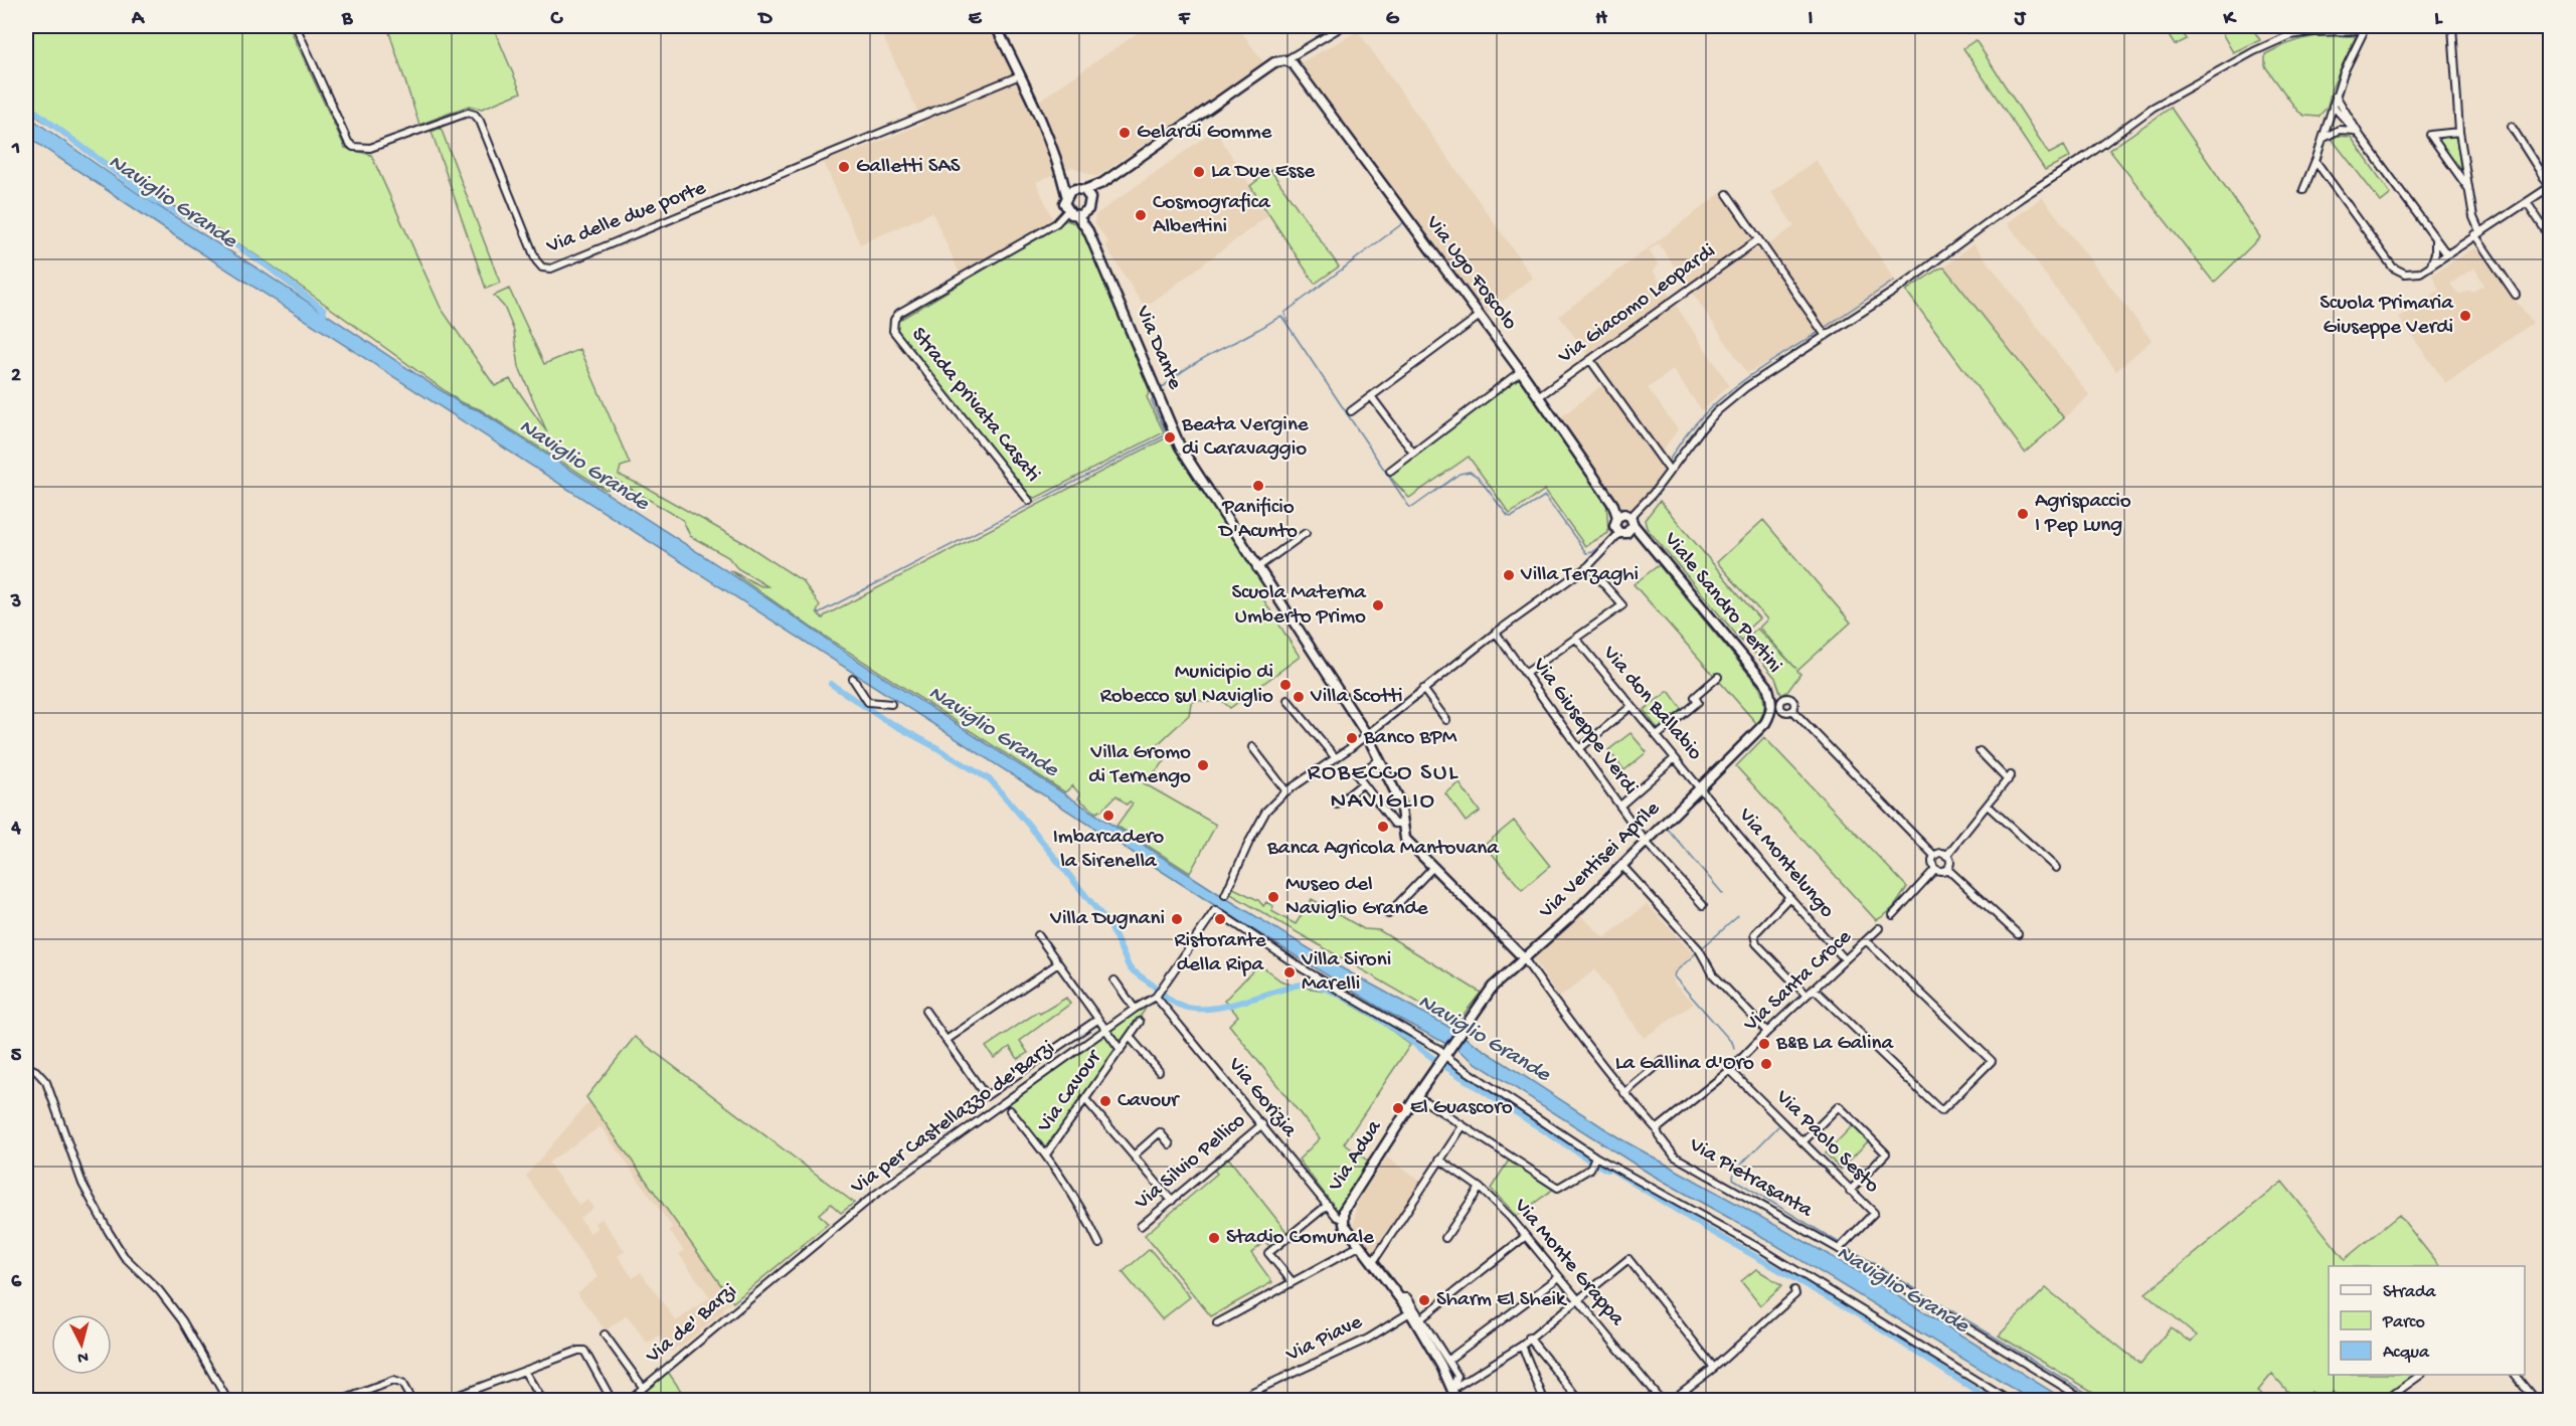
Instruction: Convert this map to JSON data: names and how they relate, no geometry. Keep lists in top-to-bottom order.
{
  "streets": {
    "main road": [
      "Via Ugo Foscolo",
      "Via Dante",
      "Viale Sandro Pertini",
      "Via Ventisei Aprile",
      "Via Adua"
    ],
    "street": [
      "Via delle due porte",
      "Via Giacomo Leopardi",
      "Strada privata Casati",
      "Via don Ballabio",
      "Via Giuseppe Verdi",
      "Via Montelungo",
      "Via Santa Croce",
      "Via Cavour",
      "Via Gorizia",
      "Via per Castellazzo de'Barzi",
      "Via Paolo Sesto",
      "Via Silvio Pellico",
      "Via Pietrasanta",
      "Via Monte Grappa",
      "Via de' Barzi",
      "Via Piave"
    ]
  },
  "crossings": [
    ["Via Ugo Foscolo", "Via Giacomo Leopardi"],
    ["Via Ugo Foscolo", "Viale Sandro Pertini"],
    ["Via Dante", "Strada privata Casati"],
    ["Viale Sandro Pertini", "Via don Ballabio"],
    ["Viale Sandro Pertini", "Via Ventisei Aprile"],
    ["Viale Sandro Pertini", "Via Montelungo"],
    ["Via don Ballabio", "Via Ventisei Aprile"],
    ["Via don Ballabio", "Via Montelungo"],
    ["Via Giuseppe Verdi", "Via Ventisei Aprile"],
    ["Via Ventisei Aprile", "Via Montelungo"],
    ["Via Ventisei Aprile", "Via Adua"],
    ["Via Ventisei Aprile", "Via Pietrasanta"],
    ["Via Montelungo", "Via Santa Croce"],
    ["Via Santa Croce", "Via Paolo Sesto"],
    ["Via Santa Croce", "Via Pietrasanta"],
    ["Via Cavour", "Via per Castellazzo de'Barzi"],
    ["Via Gorizia", "Via per Castellazzo de'Barzi"],
    ["Via Gorizia", "Via Adua"],
    ["Via Gorizia", "Via Silvio Pellico"],
    ["Via per Castellazzo de'Barzi", "Via de' Barzi"],
    ["Via Paolo Sesto", "Via Pietrasanta"]
  ],
  "districts": ["ROBECCO SUL NAVIGLIO"],
  "water": ["Naviglio Grande"],
  "places": [
    "Gelardi Gomme",
    "Galletti SAS",
    "La Due Esse",
    "Cosmografica Albertini",
    "Scuola Primaria Giuseppe Verdi",
    "Beata Vergine di Caravaggio",
    "Panificio D'Acunto",
    "Agrispaccio I Pep Lung",
    "Villa Terzaghi",
    "Scuola Materna Umberto Primo",
    "Municipio di Robecco sul Naviglio",
    "Villa Scotti",
    "Banco BPM",
    "Villa Gromo di Ternengo",
    "Imbarcadero la Sirenella",
    "Banca Agricola Mantovana",
    "Museo del Naviglio Grande",
    "Villa Dugnani",
    "Ristorante della Ripa",
    "Villa Sironi Marelli",
    "B&B La Galina",
    "La Gallina d'Oro",
    "Cavour",
    "El Guascoro",
    "Stadio Comunale",
    "Sharm El Sheik"
  ],
  "legend": ["Strada", "Parco", "Acqua"],
  "north": "bottom",
  "grid": {
    "columns": [
      "A",
      "B",
      "C",
      "D",
      "E",
      "F",
      "G",
      "H",
      "I",
      "J",
      "K",
      "L"
    ],
    "rows": [
      "1",
      "2",
      "3",
      "4",
      "5",
      "6"
    ]
  }
}
